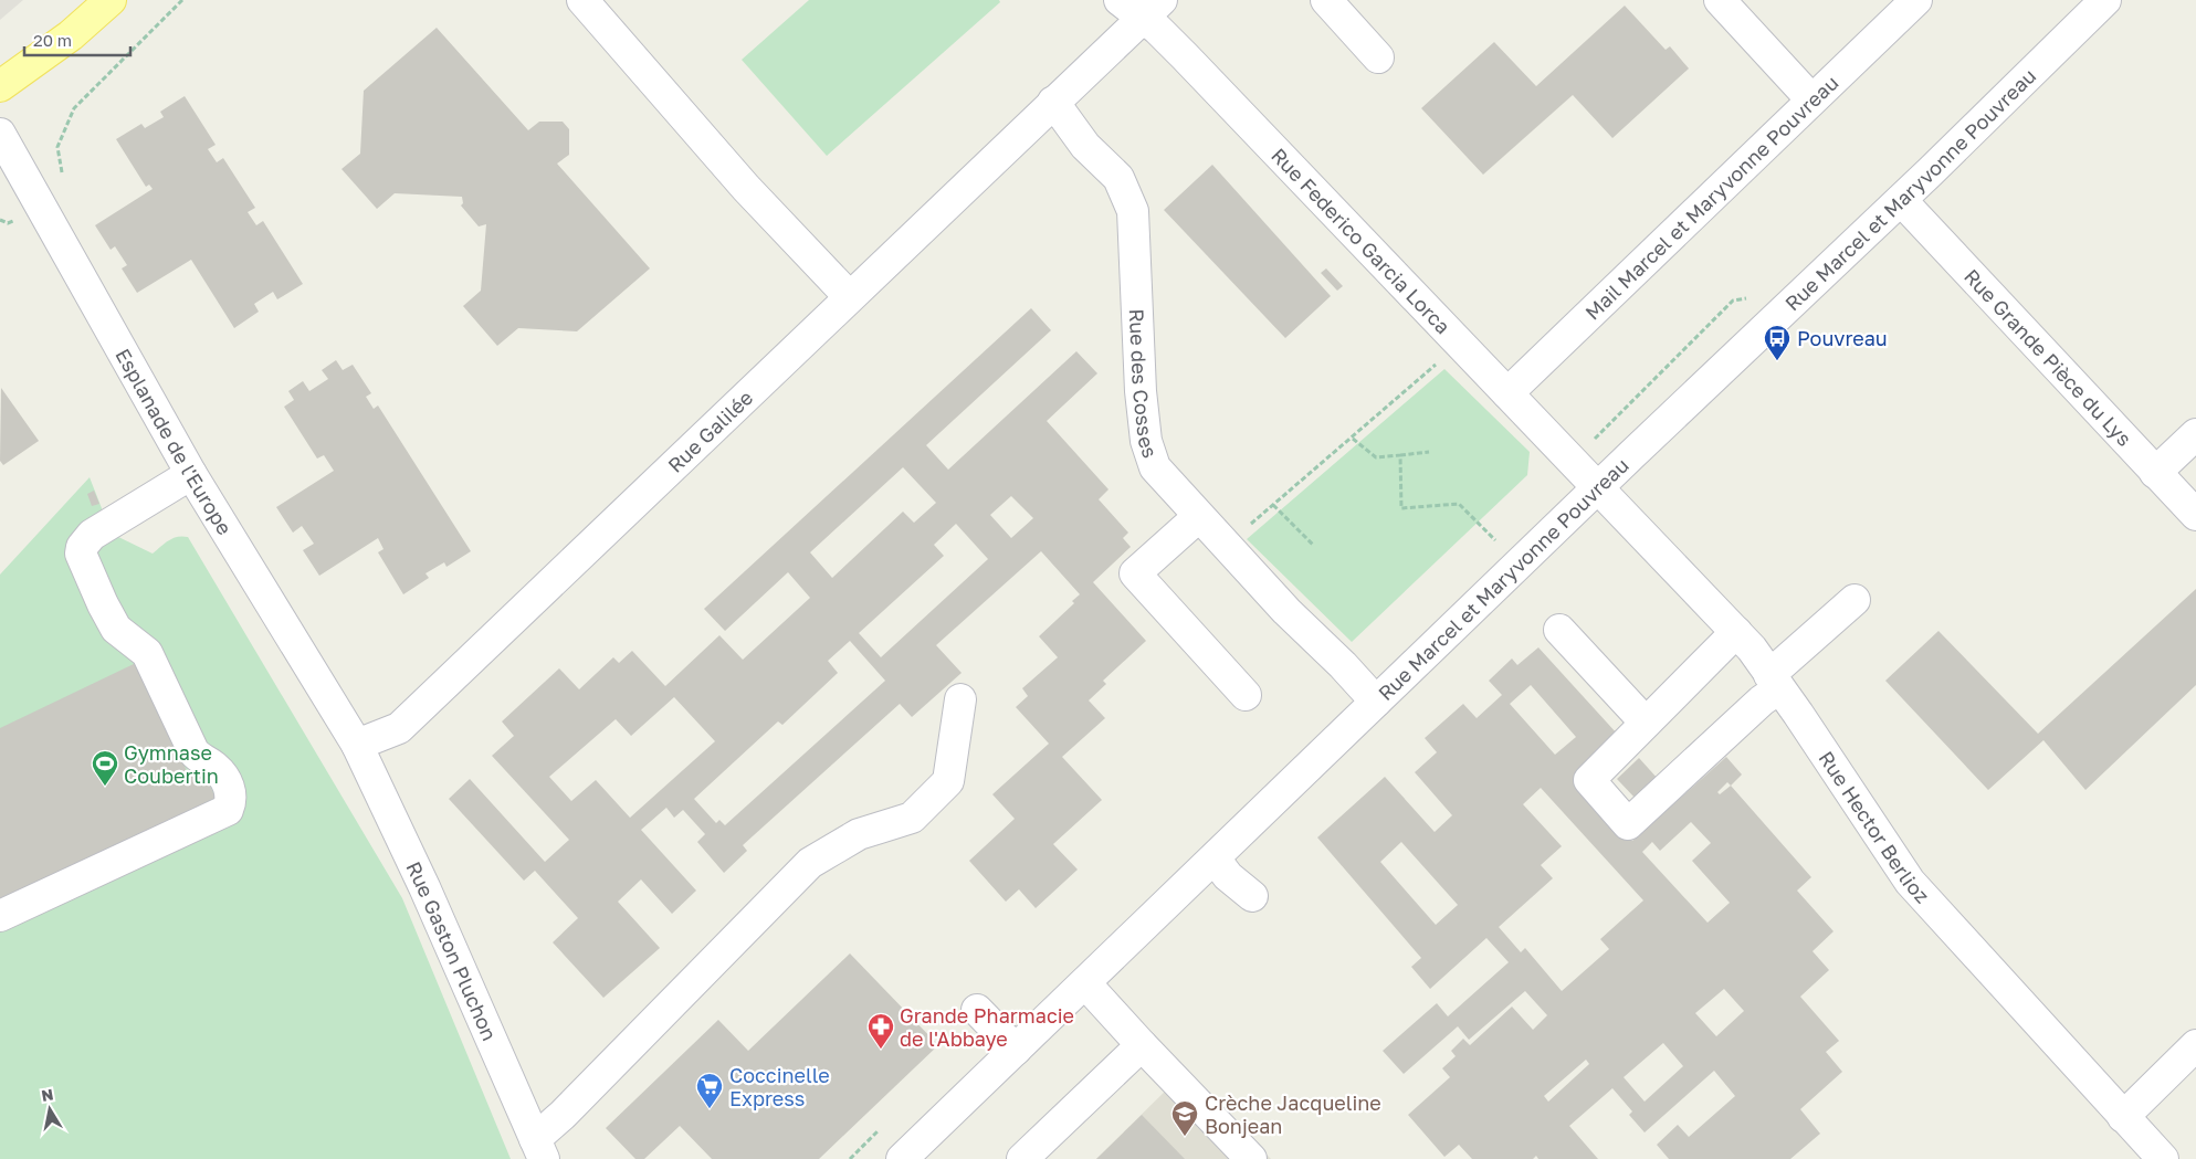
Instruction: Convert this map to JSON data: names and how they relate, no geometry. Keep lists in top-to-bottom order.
{
  "streets": {
    "street": [
      "Rue Marcel et Maryvonne Pouvreau",
      "Mail Marcel et Maryvonne Pouvreau",
      "Rue Federico Garcia Lorca",
      "Rue Grande Pièce du Lys",
      "Rue des Cosses",
      "Rue Galilée",
      "Esplanade de l'Europe",
      "Rue Hector Berlioz",
      "Rue Gaston Pluchon"
    ]
  },
  "crossings": [
    ["Rue Marcel et Maryvonne Pouvreau", "Rue Federico Garcia Lorca"],
    ["Rue Marcel et Maryvonne Pouvreau", "Rue Grande Pièce du Lys"],
    ["Rue Marcel et Maryvonne Pouvreau", "Rue des Cosses"],
    ["Rue Marcel et Maryvonne Pouvreau", "Rue Hector Berlioz"],
    ["Mail Marcel et Maryvonne Pouvreau", "Rue Federico Garcia Lorca"],
    ["Rue Federico Garcia Lorca", "Rue Galilée"],
    ["Rue Federico Garcia Lorca", "Rue Hector Berlioz"],
    ["Rue des Cosses", "Rue Galilée"],
    ["Rue Galilée", "Esplanade de l'Europe"],
    ["Rue Galilée", "Rue Gaston Pluchon"],
    ["Esplanade de l'Europe", "Rue Gaston Pluchon"]
  ],
  "places": {
    "bus stop": ["Pouvreau"],
    "sports": ["Gymnase Coubertin"],
    "pharmacy": ["Grande Pharmacie de l'Abbaye"],
    "supermarket": ["Coccinelle Express"],
    "school or university": ["Crèche Jacqueline Bonjean"]
  },
  "scale_bar": "20 m",
  "north": "top"
}
